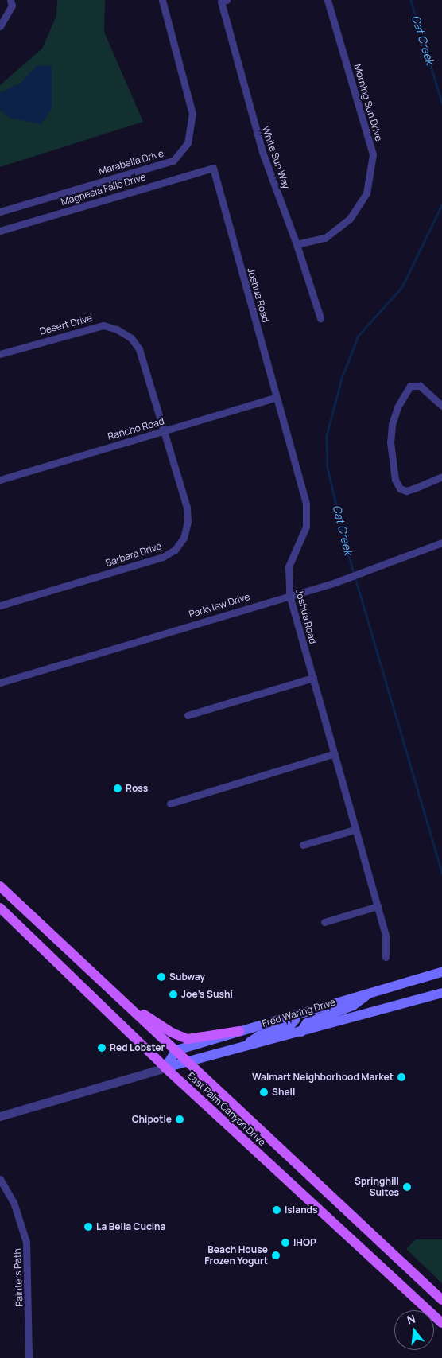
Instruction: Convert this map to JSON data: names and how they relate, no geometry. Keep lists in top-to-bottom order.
{
  "streets": {
    "main road": ["Fred Waring Drive", "East Palm Canyon Drive"],
    "street": [
      "Morning Sun Drive",
      "White Sun Way",
      "Marabella Drive",
      "Magnesia Falls Drive",
      "Joshua Road",
      "Desert Drive",
      "Rancho Road",
      "Barbara Drive",
      "Parkview Drive",
      "Painters Path"
    ]
  },
  "crossings": [
    ["Morning Sun Drive", "White Sun Way"],
    ["Magnesia Falls Drive", "Joshua Road"],
    ["Joshua Road", "Rancho Road"],
    ["Joshua Road", "Parkview Drive"],
    ["Desert Drive", "Rancho Road"],
    ["Desert Drive", "Barbara Drive"],
    ["Rancho Road", "Barbara Drive"],
    ["Fred Waring Drive", "East Palm Canyon Drive"]
  ],
  "water": ["Cat Creek"],
  "places": [
    "Ross",
    "Subway",
    "Joe's Sushi",
    "Red Lobster",
    "Walmart Neighborhood Market",
    "Shell",
    "Chipotle",
    "Springhill Suites",
    "Islands",
    "La Bella Cucina",
    "IHOP",
    "Beach House Frozen Yogurt"
  ],
  "north": "top"
}
